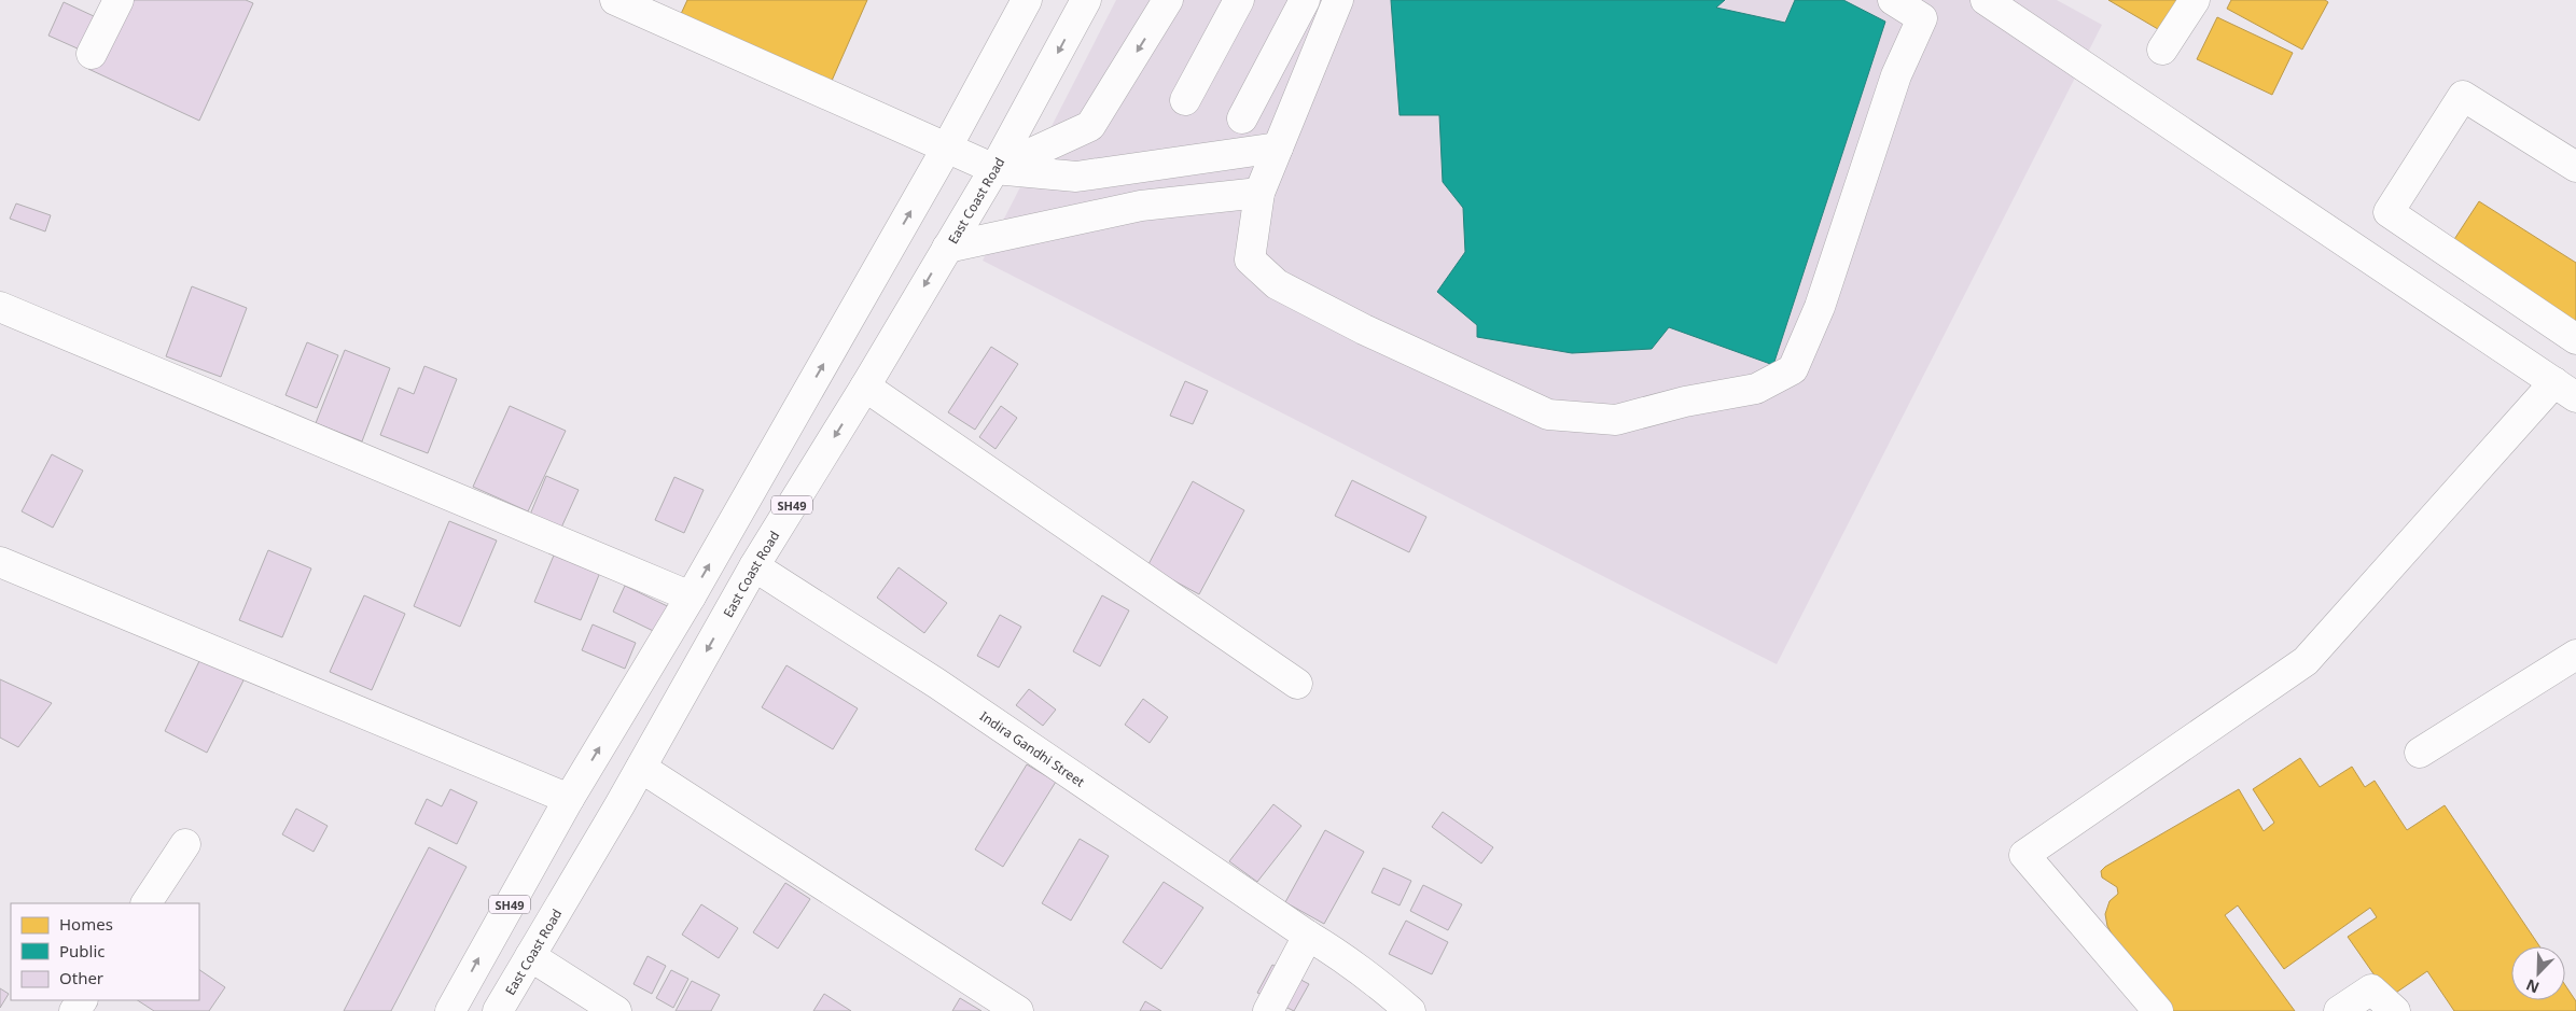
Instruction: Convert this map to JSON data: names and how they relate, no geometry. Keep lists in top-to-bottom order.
{
  "streets": {
    "street": ["East Coast Road", "SH49", "Indira Gandhi Street"]
  },
  "crossings": [
    ["East Coast Road", "Indira Gandhi Street"]
  ],
  "legend": ["Homes", "Public", "Other"],
  "north": "bottom left"
}
